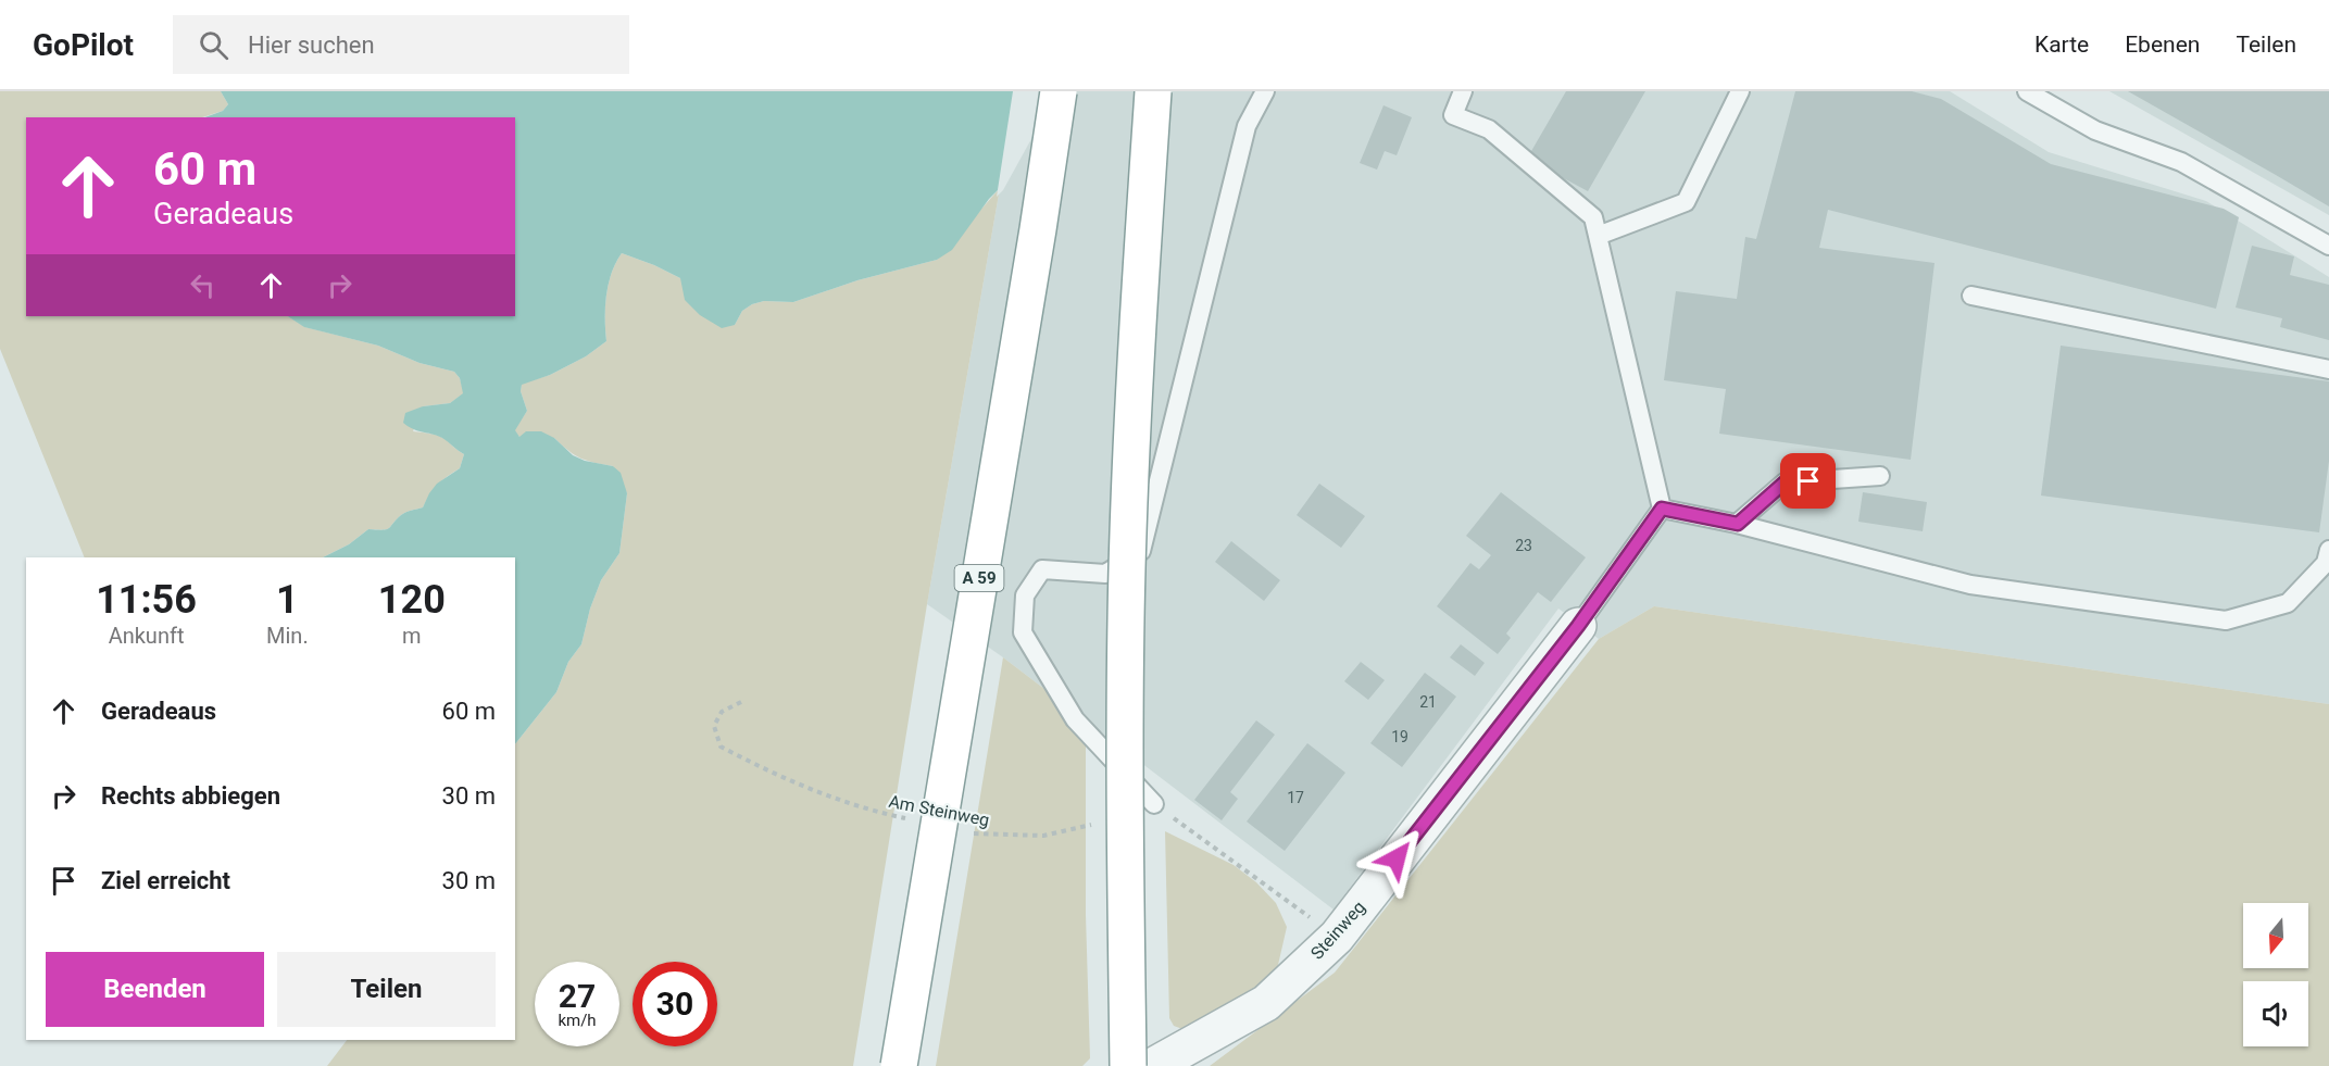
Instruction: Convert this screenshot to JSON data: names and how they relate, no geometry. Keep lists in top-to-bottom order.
{
  "streets": {
    "highway": ["A 59"],
    "street": ["Steinweg"],
    "path": ["Am Steinweg"]
  },
  "house_numbers": [
    "23",
    "21",
    "19",
    "17"
  ],
  "north": "bottom",
  "page": {
    "header": "GoPilot",
    "search": "Hier suchen",
    "nav": ["Karte", "Ebenen", "Teilen"],
    "turn": ["60 m", "Geradeaus"],
    "eta": [
      "11:56",
      "Ankunft",
      "1",
      "Min.",
      "120",
      "m"
    ],
    "list": [
      {
        "name": "Geradeaus",
        "value": "60 m"
      },
      {
        "name": "Rechts abbiegen",
        "value": "30 m"
      },
      {
        "name": "Ziel erreicht",
        "value": "30 m"
      }
    ],
    "buttons": ["Beenden", "Teilen"],
    "speed": "27 km/h",
    "limit": "30"
  }
}
